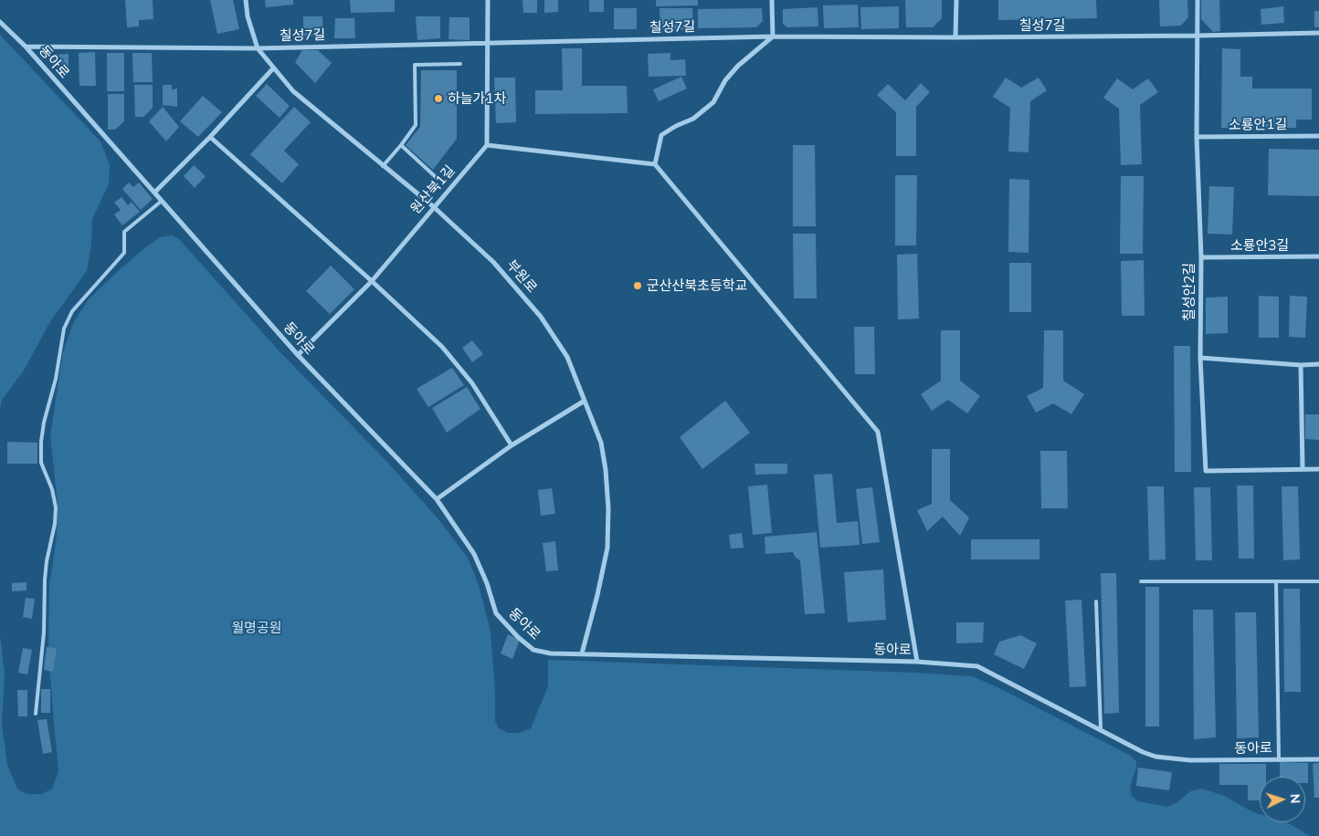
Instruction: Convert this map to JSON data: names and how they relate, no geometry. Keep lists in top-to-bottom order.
{
  "streets": {
    "street": [
      "칠성7길",
      "동아로",
      "소룡안1길",
      "원산북1길",
      "소룡안3길",
      "부원로",
      "칠성안2길"
    ]
  },
  "crossings": [
    ["칠성7길", "동아로"],
    ["칠성7길", "부원로"],
    ["칠성7길", "칠성안2길"],
    ["동아로", "원산북1길"],
    ["동아로", "부원로"],
    ["소룡안1길", "칠성안2길"],
    ["원산북1길", "부원로"],
    ["소룡안3길", "칠성안2길"]
  ],
  "parks": ["월명공원"],
  "places": ["하늘가1차", "군산산북초등학교"],
  "north": "right"
}
